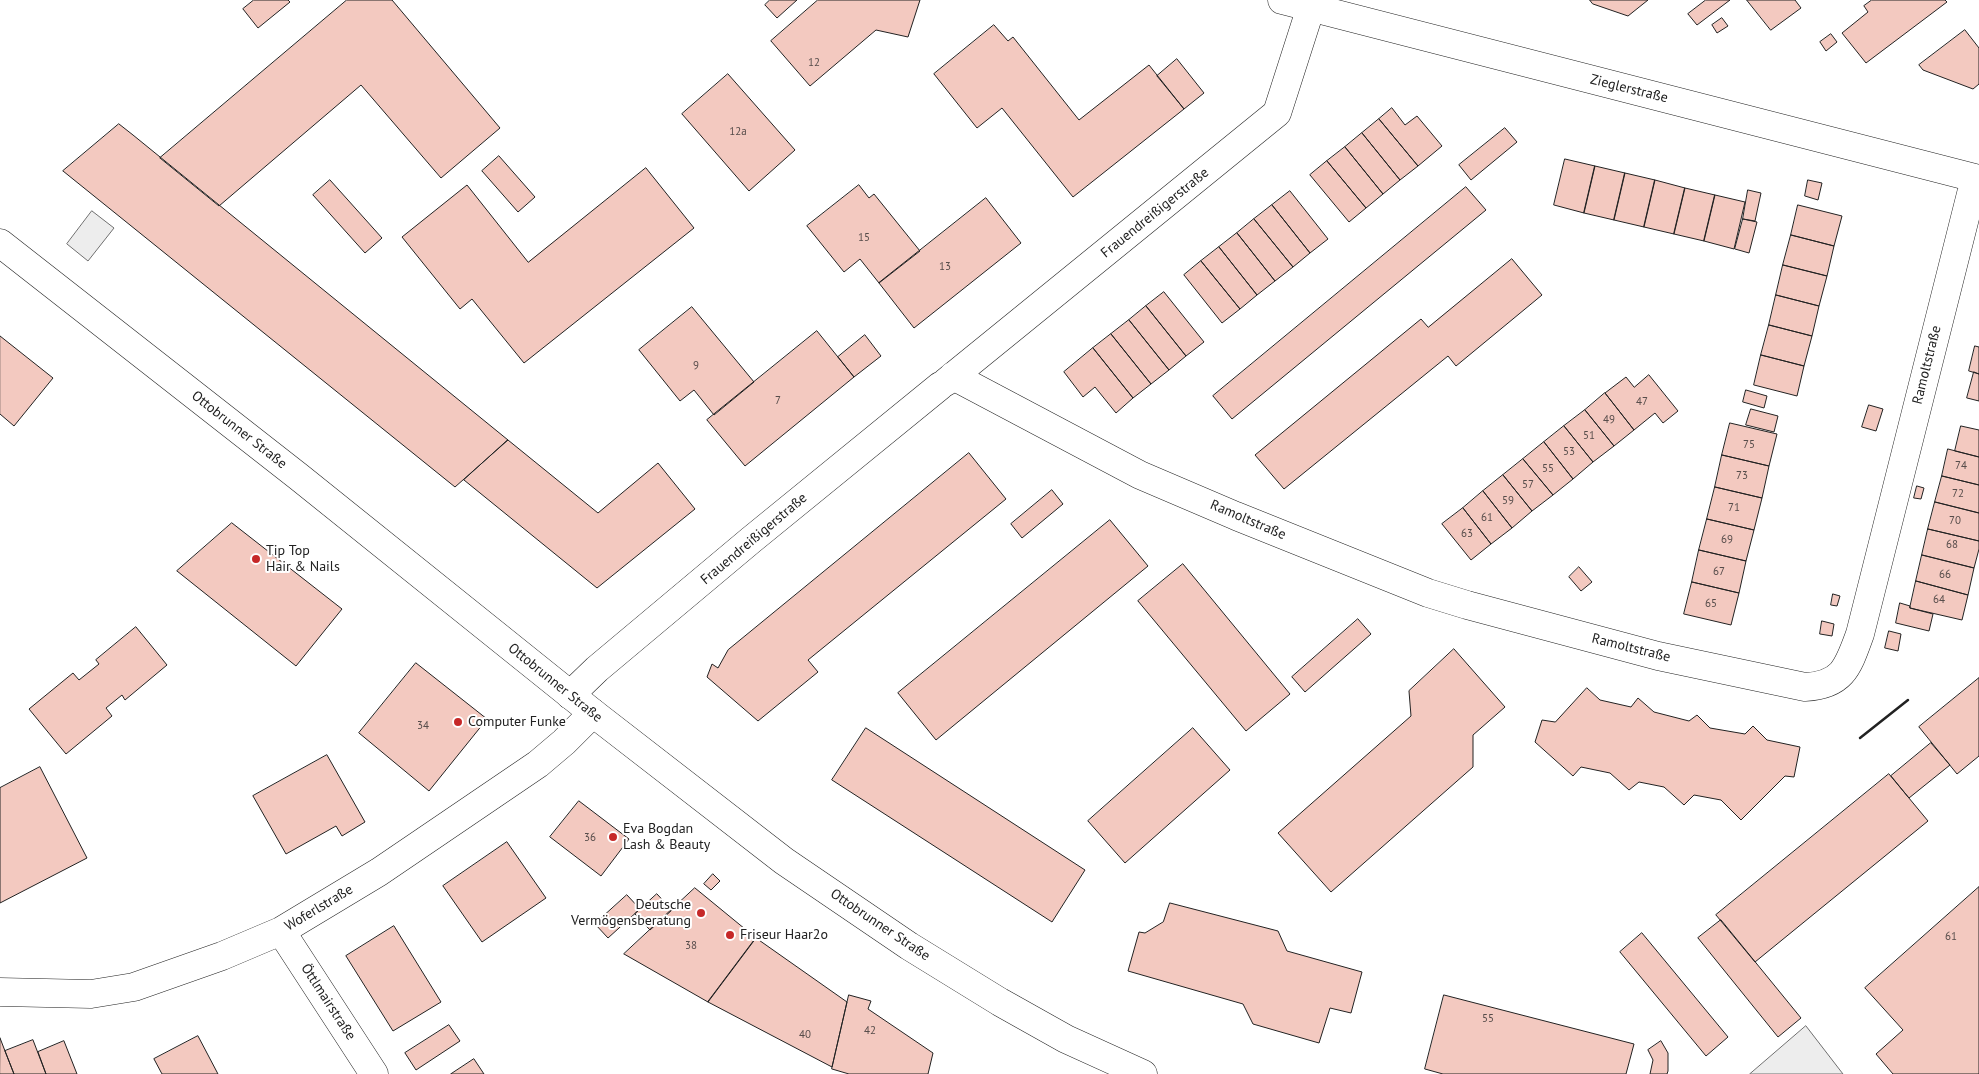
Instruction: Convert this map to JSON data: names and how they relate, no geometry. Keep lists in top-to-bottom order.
{
  "streets": {
    "street": [
      "Zieglerstraße",
      "Frauendreißigerstraße",
      "Ramoltstraße",
      "Ottobrunner Straße",
      "Woferlstraße",
      "Öttlmairstraße"
    ]
  },
  "crossings": [
    ["Zieglerstraße", "Frauendreißigerstraße"],
    ["Zieglerstraße", "Ramoltstraße"],
    ["Frauendreißigerstraße", "Ramoltstraße"],
    ["Frauendreißigerstraße", "Ottobrunner Straße"],
    ["Ottobrunner Straße", "Woferlstraße"],
    ["Woferlstraße", "Öttlmairstraße"]
  ],
  "places": [
    "Tip Top Hair & Nails",
    "Computer Funke",
    "Eva Bogdan Lash & Beauty",
    "Deutsche Vermögensberatung",
    "Friseur Haar2o"
  ],
  "house_numbers": [
    "12",
    "12a",
    "15",
    "13",
    "9",
    "7",
    "47",
    "49",
    "51",
    "75",
    "53",
    "74",
    "55",
    "73",
    "57",
    "72",
    "59",
    "71",
    "61",
    "70",
    "63",
    "69",
    "68",
    "67",
    "66",
    "64",
    "65",
    "34",
    "36",
    "61",
    "38",
    "55",
    "42",
    "40"
  ]
}
